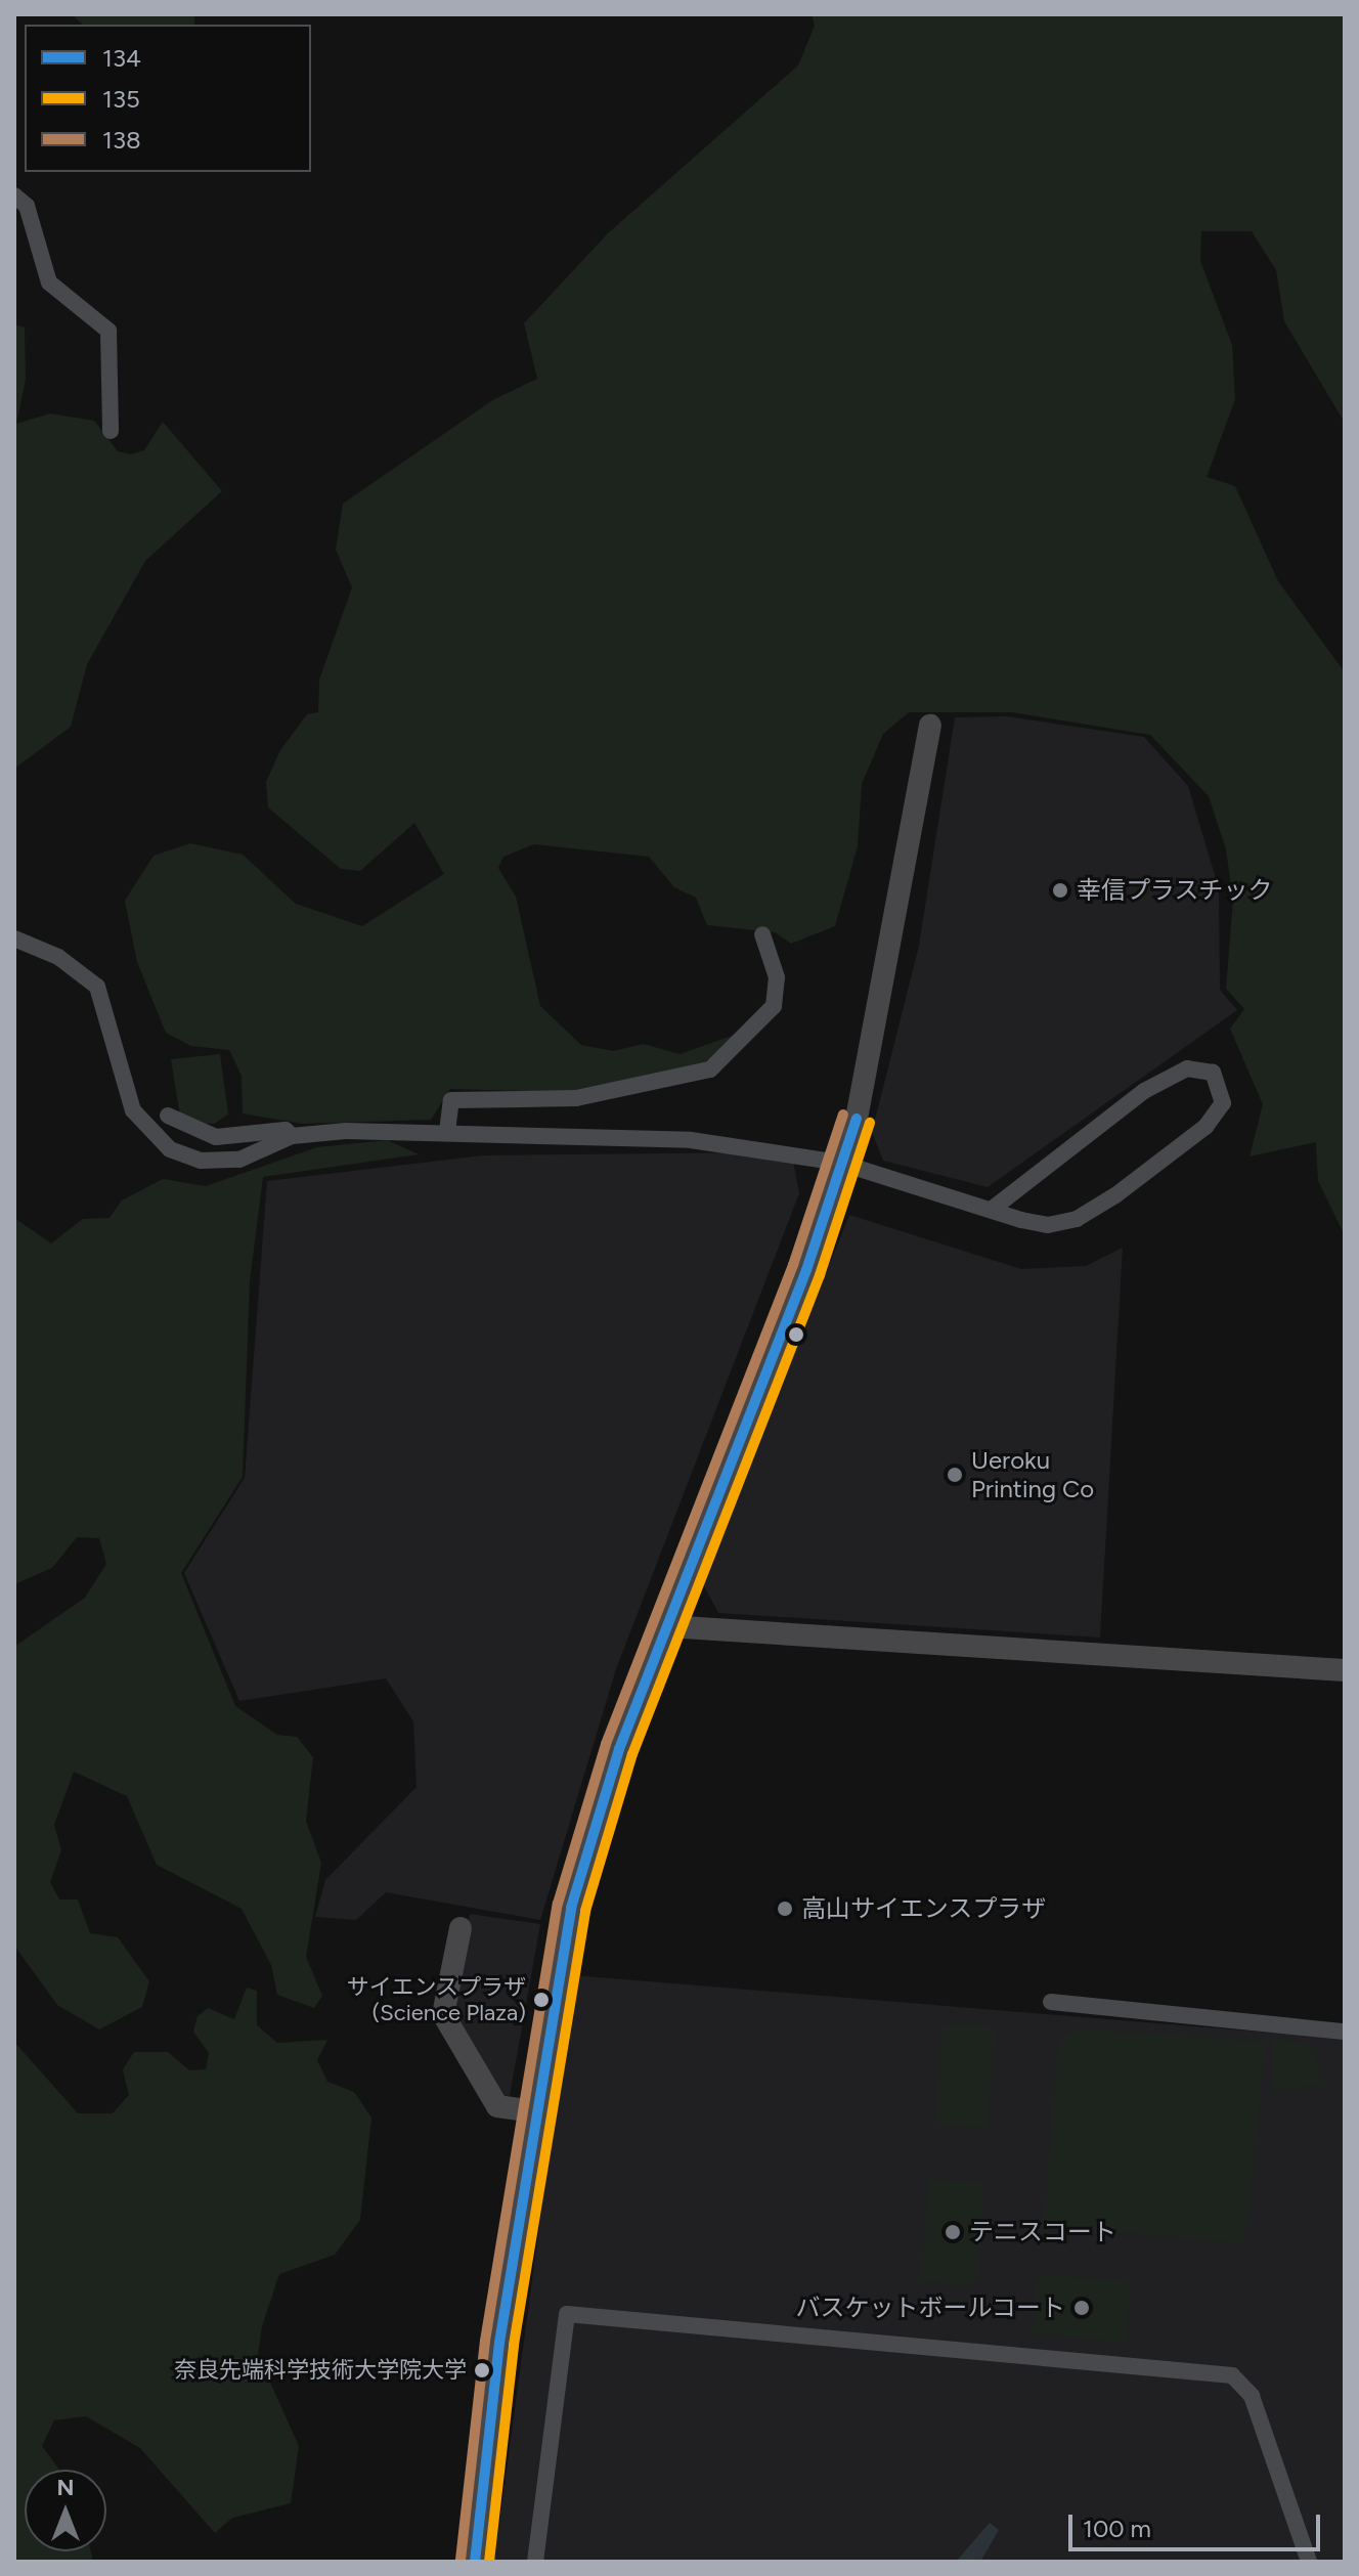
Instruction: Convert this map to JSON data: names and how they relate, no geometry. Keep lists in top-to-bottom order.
{
  "places": [
    "幸信プラスチック",
    "Ueroku Printing Co",
    "高山サイエンスプラザ",
    "サイエンスプラザ (Science Plaza)",
    "テニスコート",
    "バスケットボールコート",
    "奈良先端科学技術大学院大学"
  ],
  "lines": ["transit line 138", "transit line 134", "transit line 135"],
  "legend": ["134", "135", "138"],
  "scale_bar": "100 m",
  "north": "top"
}
